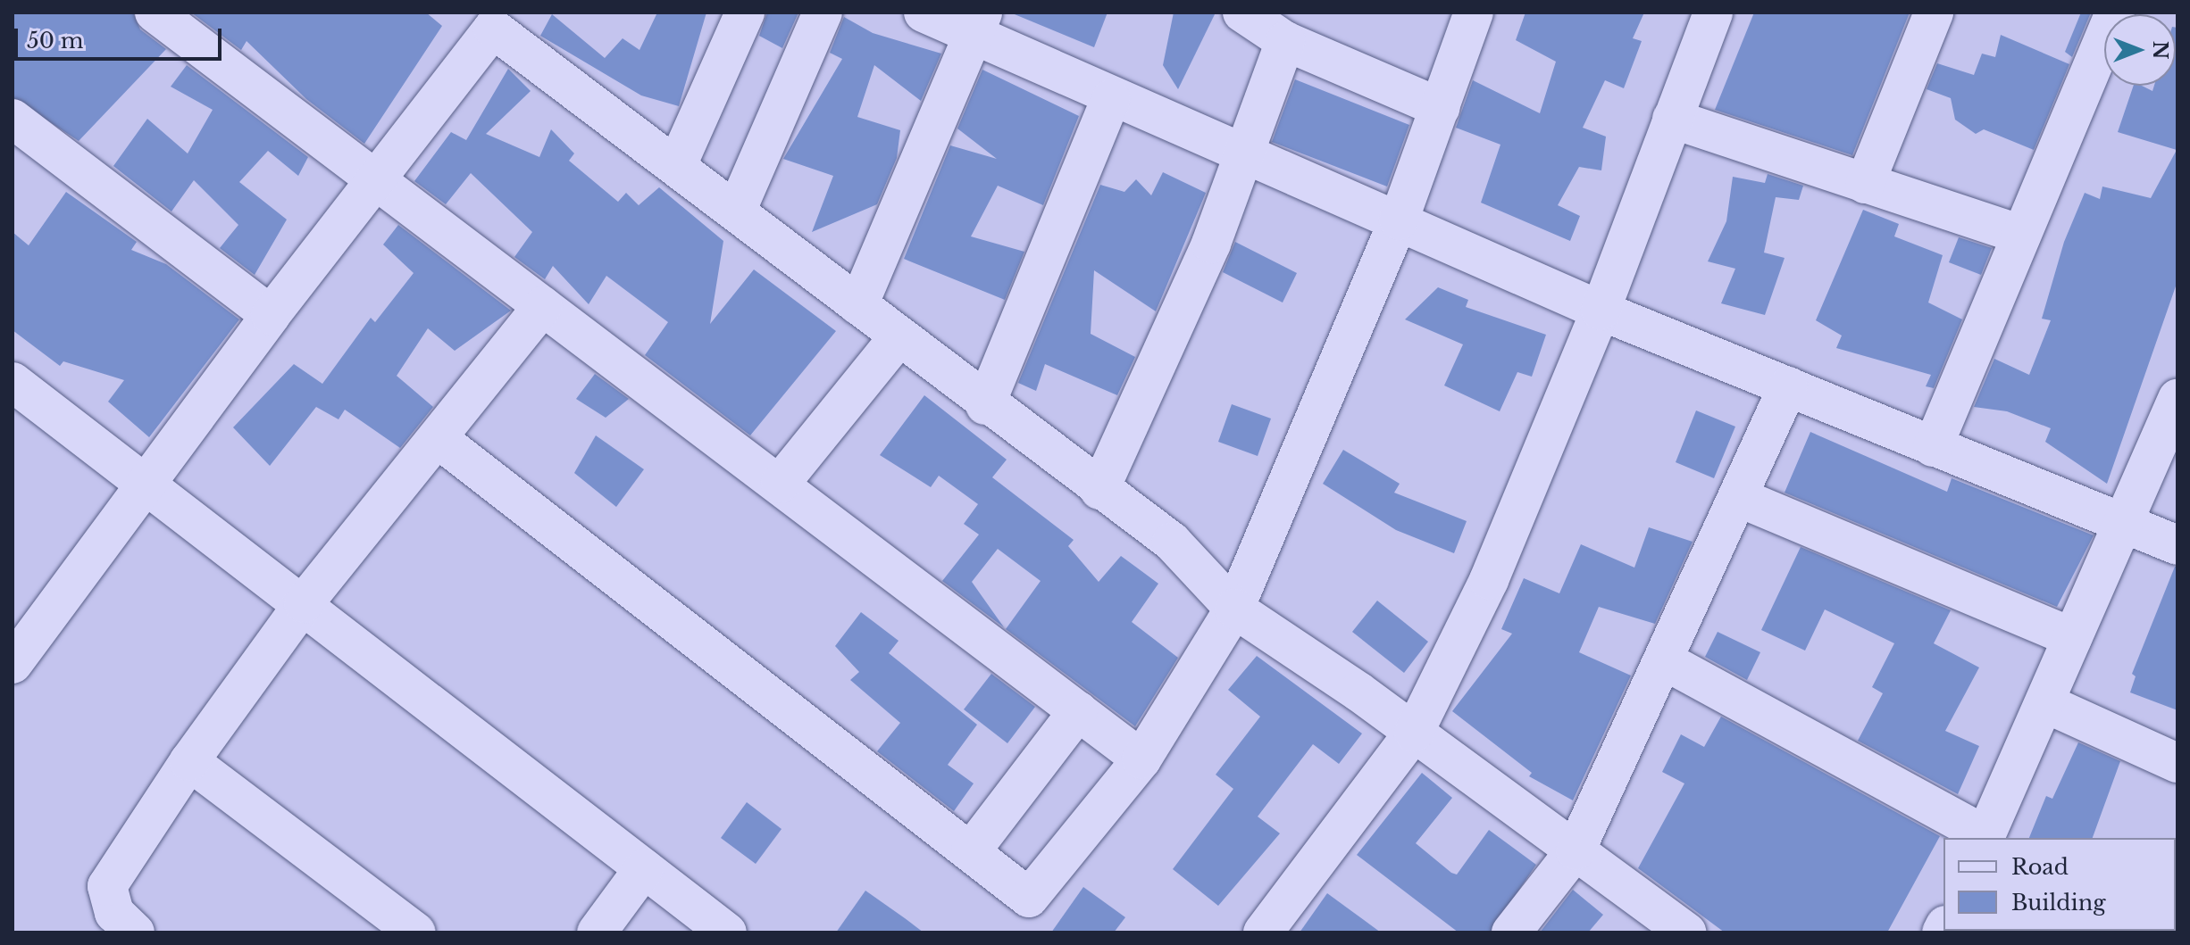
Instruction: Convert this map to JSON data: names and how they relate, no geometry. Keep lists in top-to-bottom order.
{
  "legend": ["Road", "Building"],
  "scale_bar": "50 m",
  "north": "right"
}
